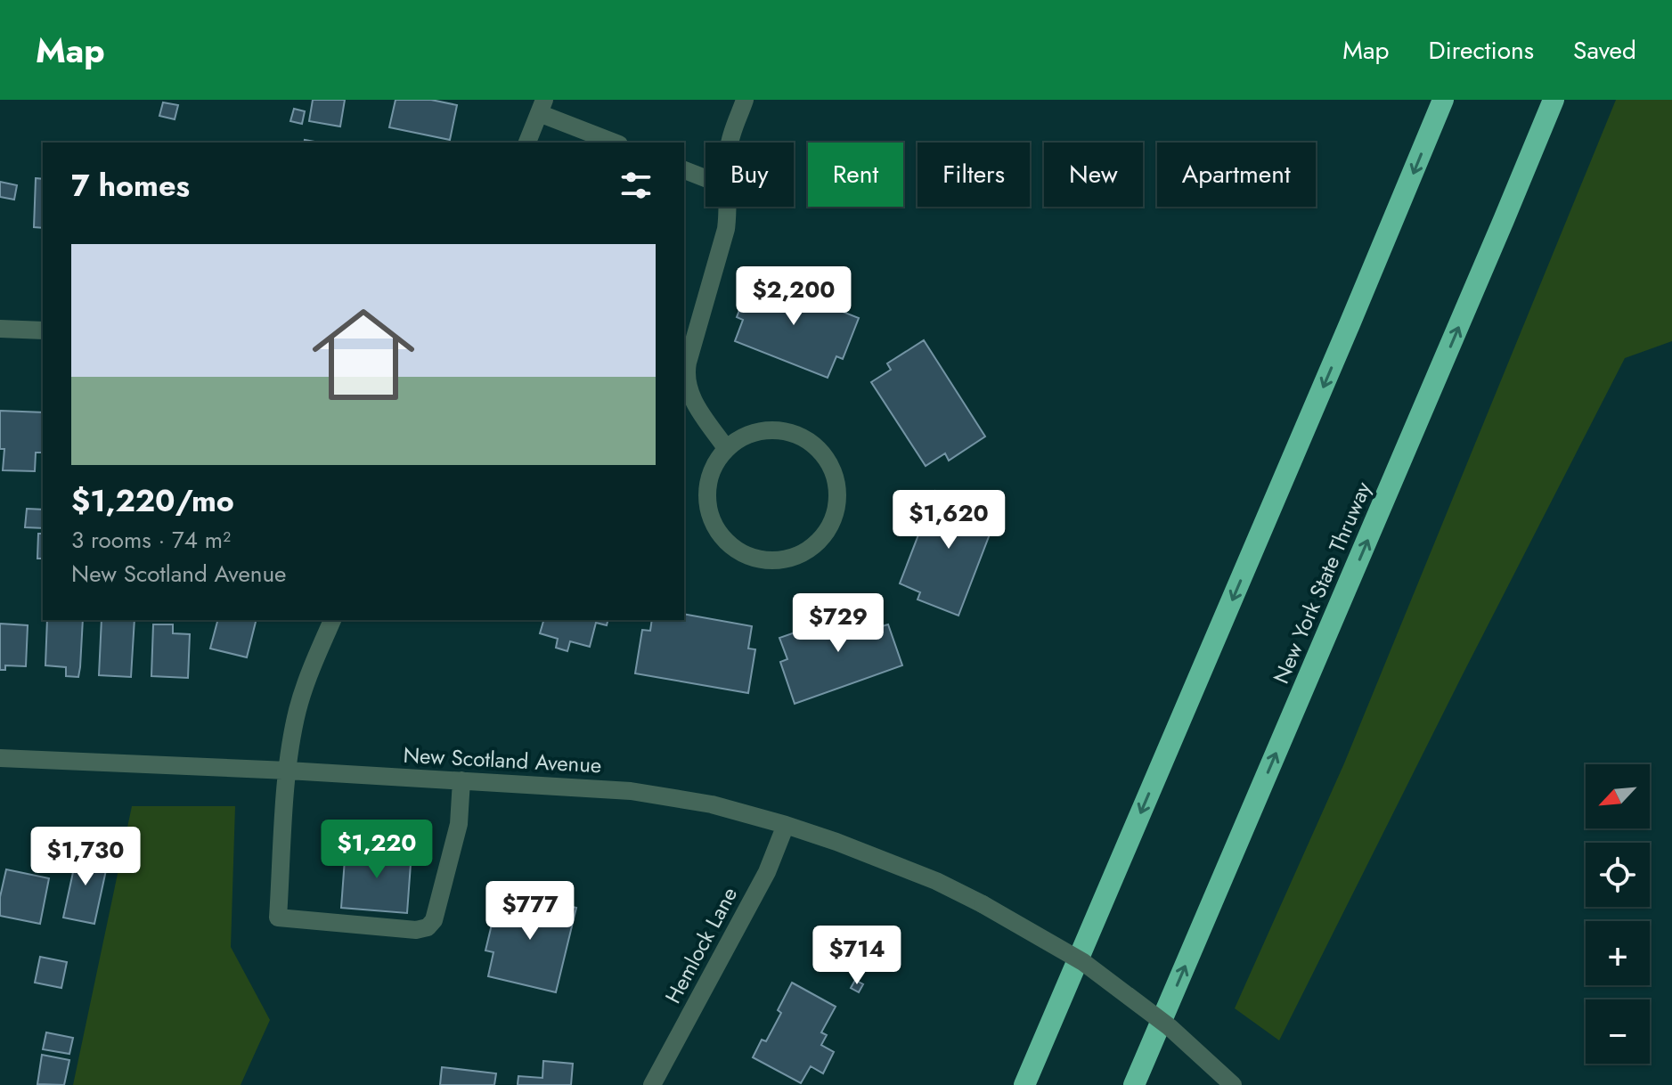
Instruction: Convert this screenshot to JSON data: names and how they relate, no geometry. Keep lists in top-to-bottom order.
{
  "streets": {
    "highway": ["New York State Thruway"],
    "street": ["New Scotland Avenue", "Hemlock Lane"]
  },
  "crossings": [
    ["New Scotland Avenue", "Hemlock Lane"]
  ],
  "north": "bottom left",
  "page": {
    "header": "Map",
    "nav": ["Map", "Directions", "Saved"],
    "chip": [
      "Buy",
      "Rent",
      "Filters",
      "New",
      "Apartment"
    ],
    "heading": "7 homes",
    "list": [
      {
        "name": "$1,220/mo",
        "note": "3 rooms · 74 m² · New Scotland Avenue"
      }
    ],
    "price": [
      "$2,200",
      "$1,620",
      "$729",
      "$1,220",
      "$1,730",
      "$777",
      "$714"
    ],
    "map_buttons": ["+", "−"]
  }
}
